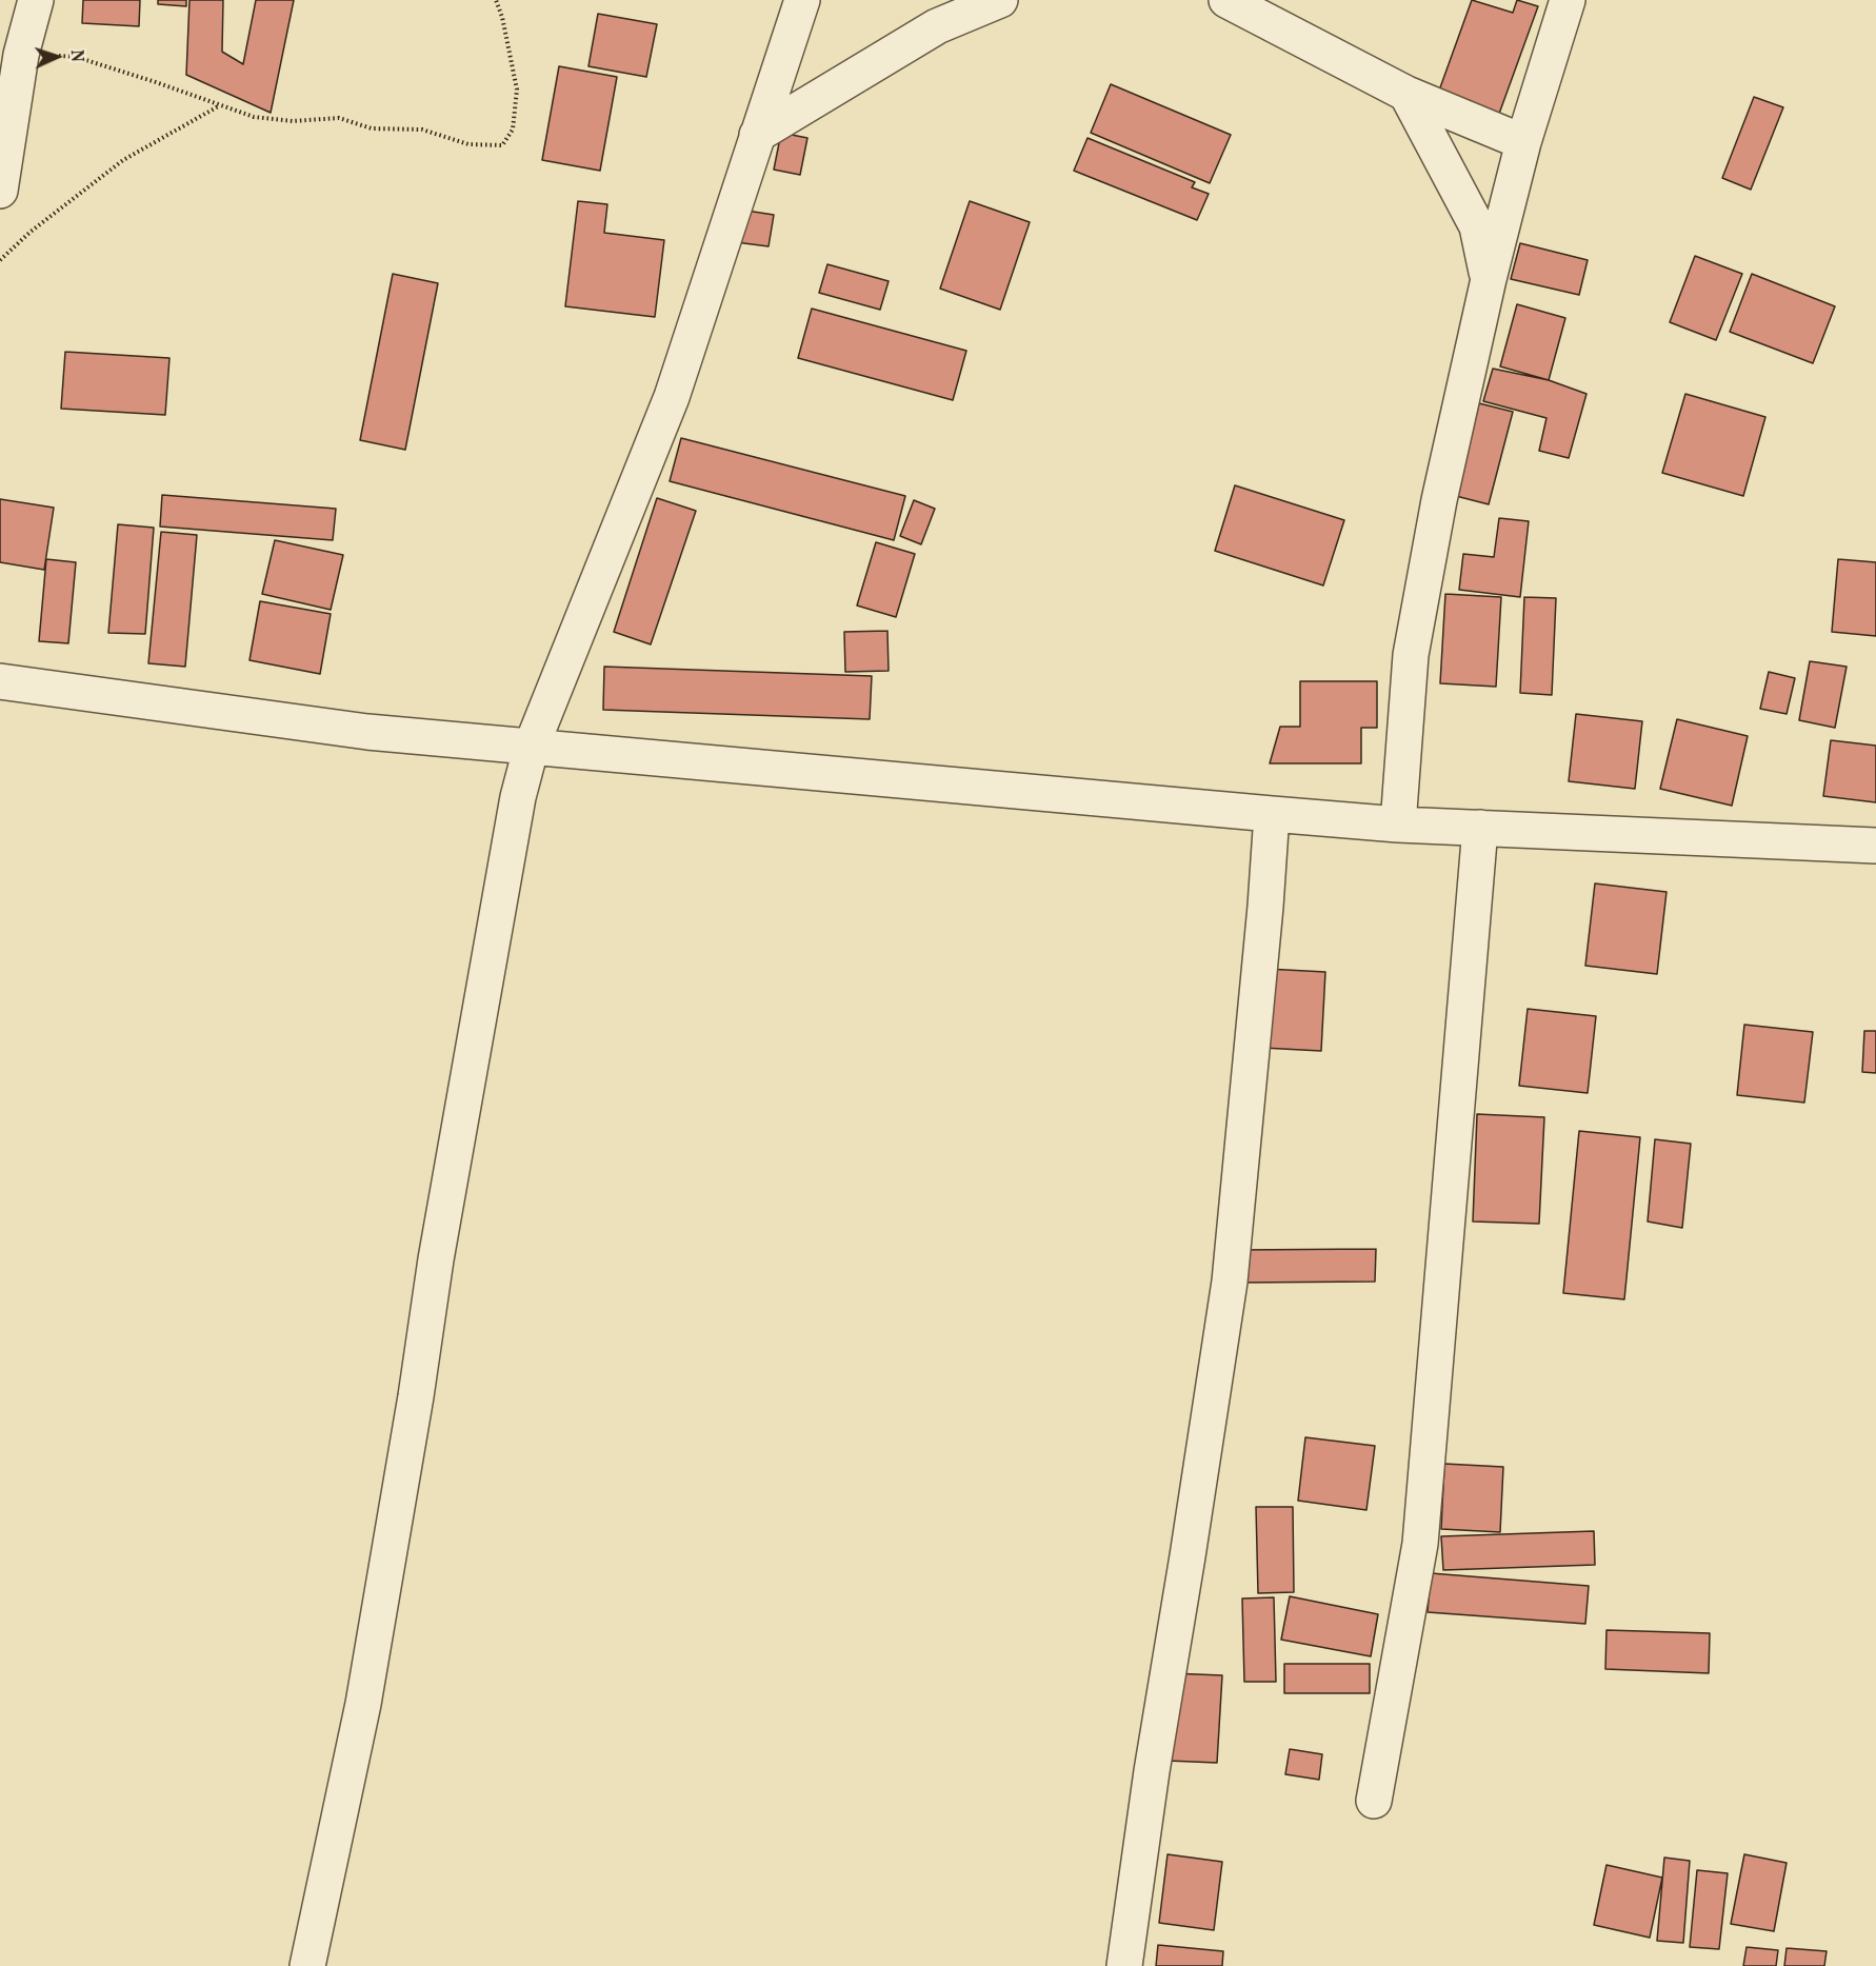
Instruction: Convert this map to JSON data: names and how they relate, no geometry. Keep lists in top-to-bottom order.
{
  "north": "right"
}
